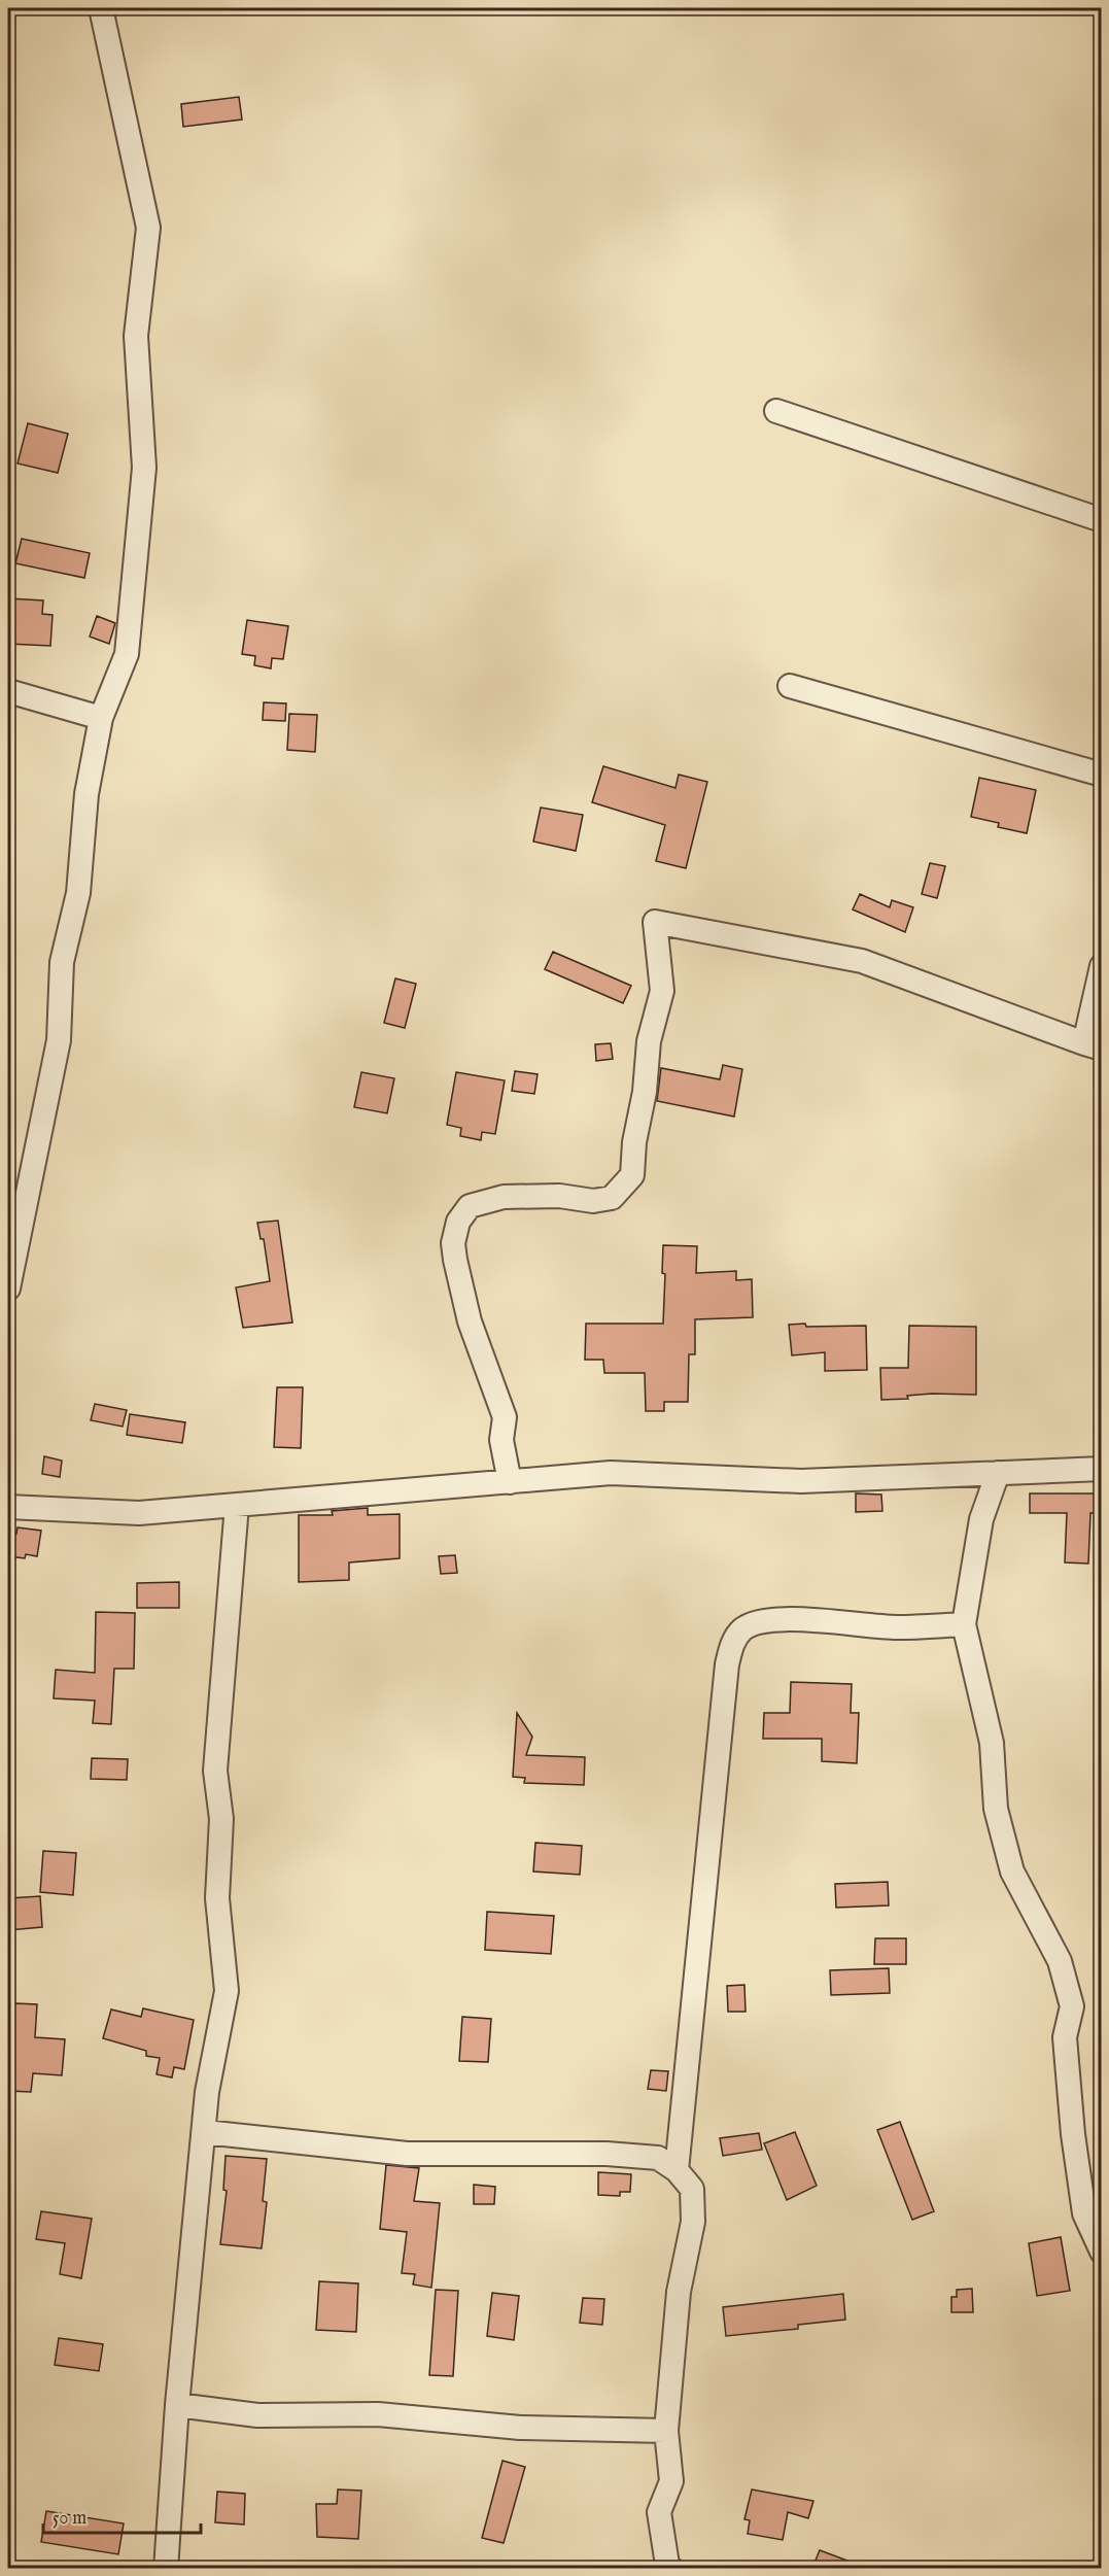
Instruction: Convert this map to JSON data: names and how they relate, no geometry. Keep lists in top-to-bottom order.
{
  "scale_bar": "50 m"
}
